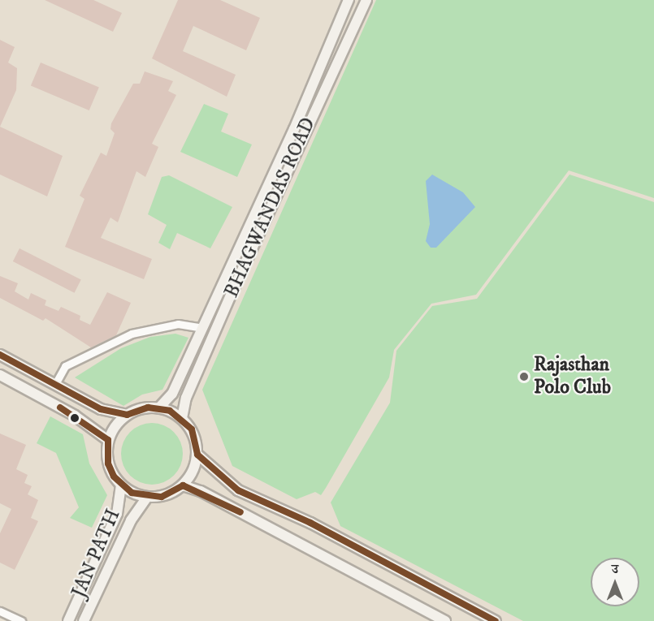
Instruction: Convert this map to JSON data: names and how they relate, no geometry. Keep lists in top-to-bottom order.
{
  "streets": {
    "main road": ["BHAGWANDAS ROAD", "JAN PATH"]
  },
  "crossings": [
    ["BHAGWANDAS ROAD", "JAN PATH"]
  ],
  "places": ["Rajasthan Polo Club"],
  "north": "top"
}
